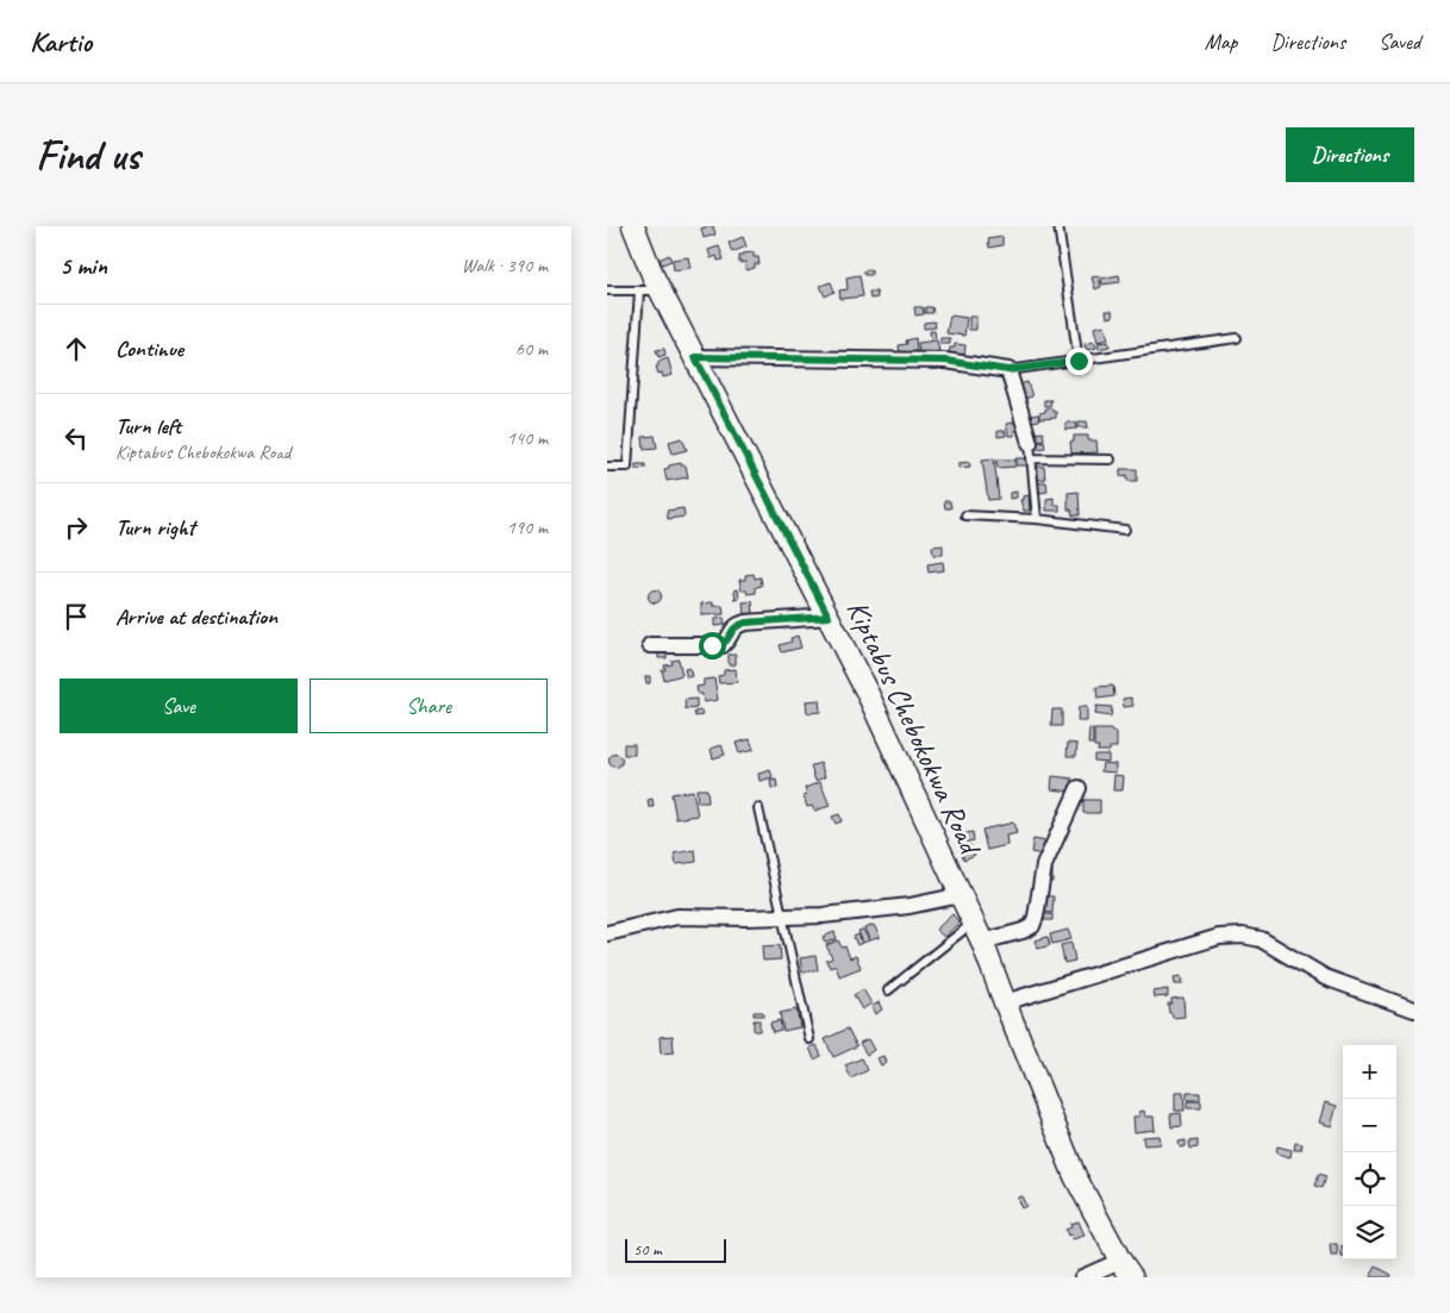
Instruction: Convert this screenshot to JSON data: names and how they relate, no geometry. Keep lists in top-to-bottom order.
{
  "streets": {
    "street": ["Kiptabus Chebokokwa Road"]
  },
  "scale_bar": "50 m",
  "page": {
    "header": "Kartio",
    "nav": ["Map", "Directions", "Saved"],
    "buttons": [
      "Directions",
      ["Save", "Share"]
    ],
    "title": "Find us",
    "heading": ["5 min", "Walk · 390 m"],
    "list": [
      ["Continue", "60 m"],
      ["Turn left", "Kiptabus Chebokokwa Road", "140 m"],
      ["Turn right", "190 m"],
      "Arrive at destination"
    ],
    "map_buttons": ["+", "−"],
    "scale": "50 m"
  }
}
